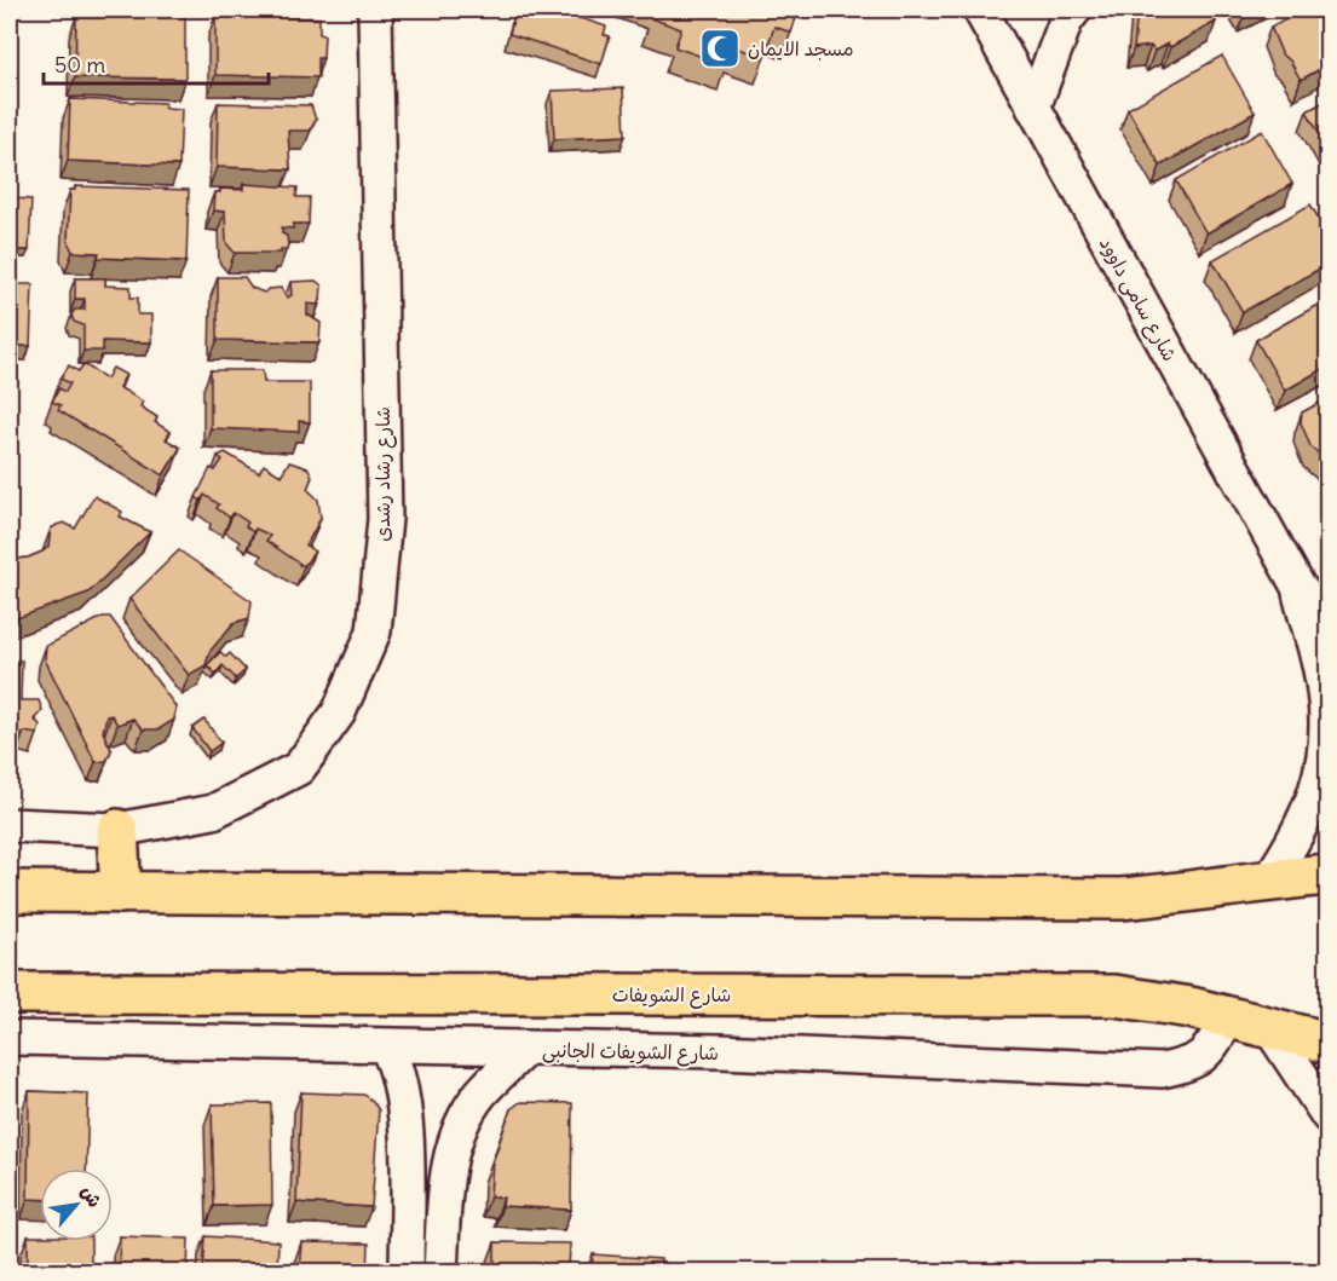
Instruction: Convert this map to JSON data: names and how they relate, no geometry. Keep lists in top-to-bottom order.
{
  "streets": {
    "main road": ["شارع الشويفات"],
    "street": ["شارع سامى داوود", "شارع رشاد رشدى", "شارع الشويفات الجانبى"]
  },
  "crossings": [
    ["شارع الشويفات", "شارع الشويفات الجانبى"]
  ],
  "places": {
    "mosque": ["مسجد الايمان"]
  },
  "scale_bar": "50 m",
  "north": "top right"
}
